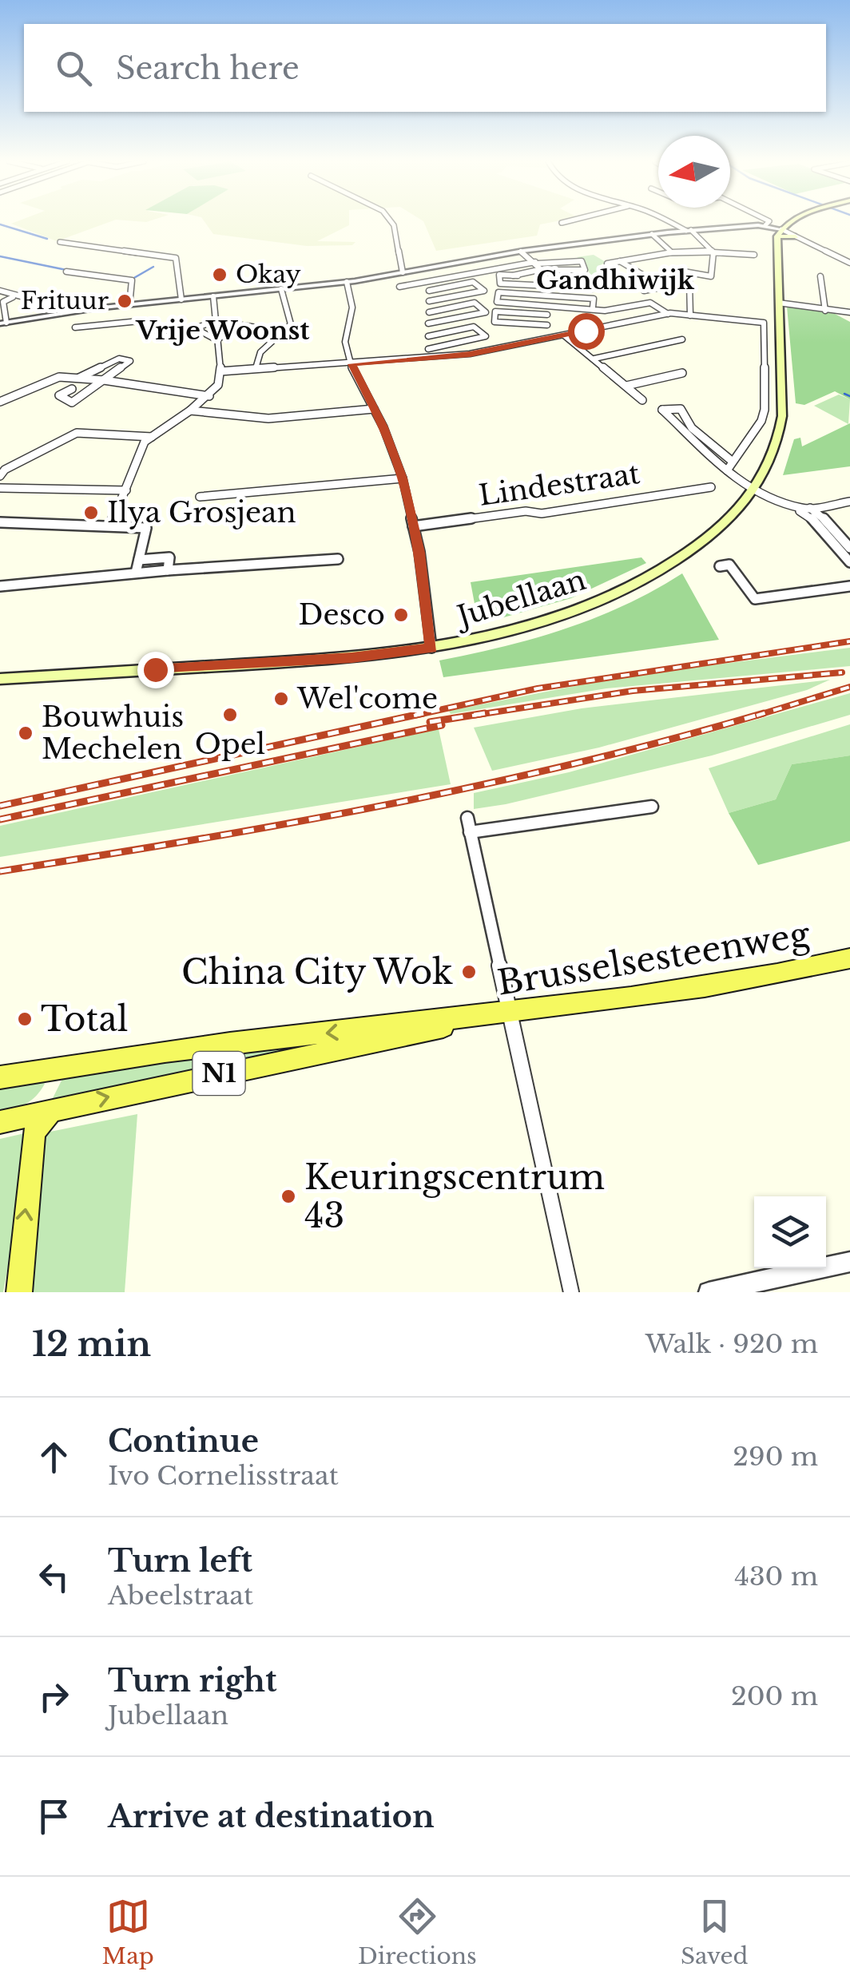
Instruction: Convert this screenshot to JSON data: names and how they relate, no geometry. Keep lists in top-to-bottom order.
{
  "streets": {
    "main road": ["Jubellaan", "Brusselsesteenweg", "N1"],
    "street": ["Lindestraat"]
  },
  "districts": ["Gandhiwijk", "Vrije Woonst"],
  "places": [
    "Okay",
    "Frituur",
    "Ilya Grosjean",
    "Desco",
    "Wel'come",
    "Opel",
    "Bouwhuis Mechelen",
    "China City Wok",
    "Total",
    "Keuringscentrum 43"
  ],
  "north": "left",
  "page": {
    "search": "Search here",
    "heading": ["12 min", "Walk · 920 m"],
    "list": [
      ["Continue", "Ivo Cornelisstraat", "290 m"],
      ["Turn left", "Abeelstraat", "430 m"],
      ["Turn right", "Jubellaan", "200 m"],
      "Arrive at destination"
    ],
    "nav": ["Map", "Directions", "Saved"]
  }
}
